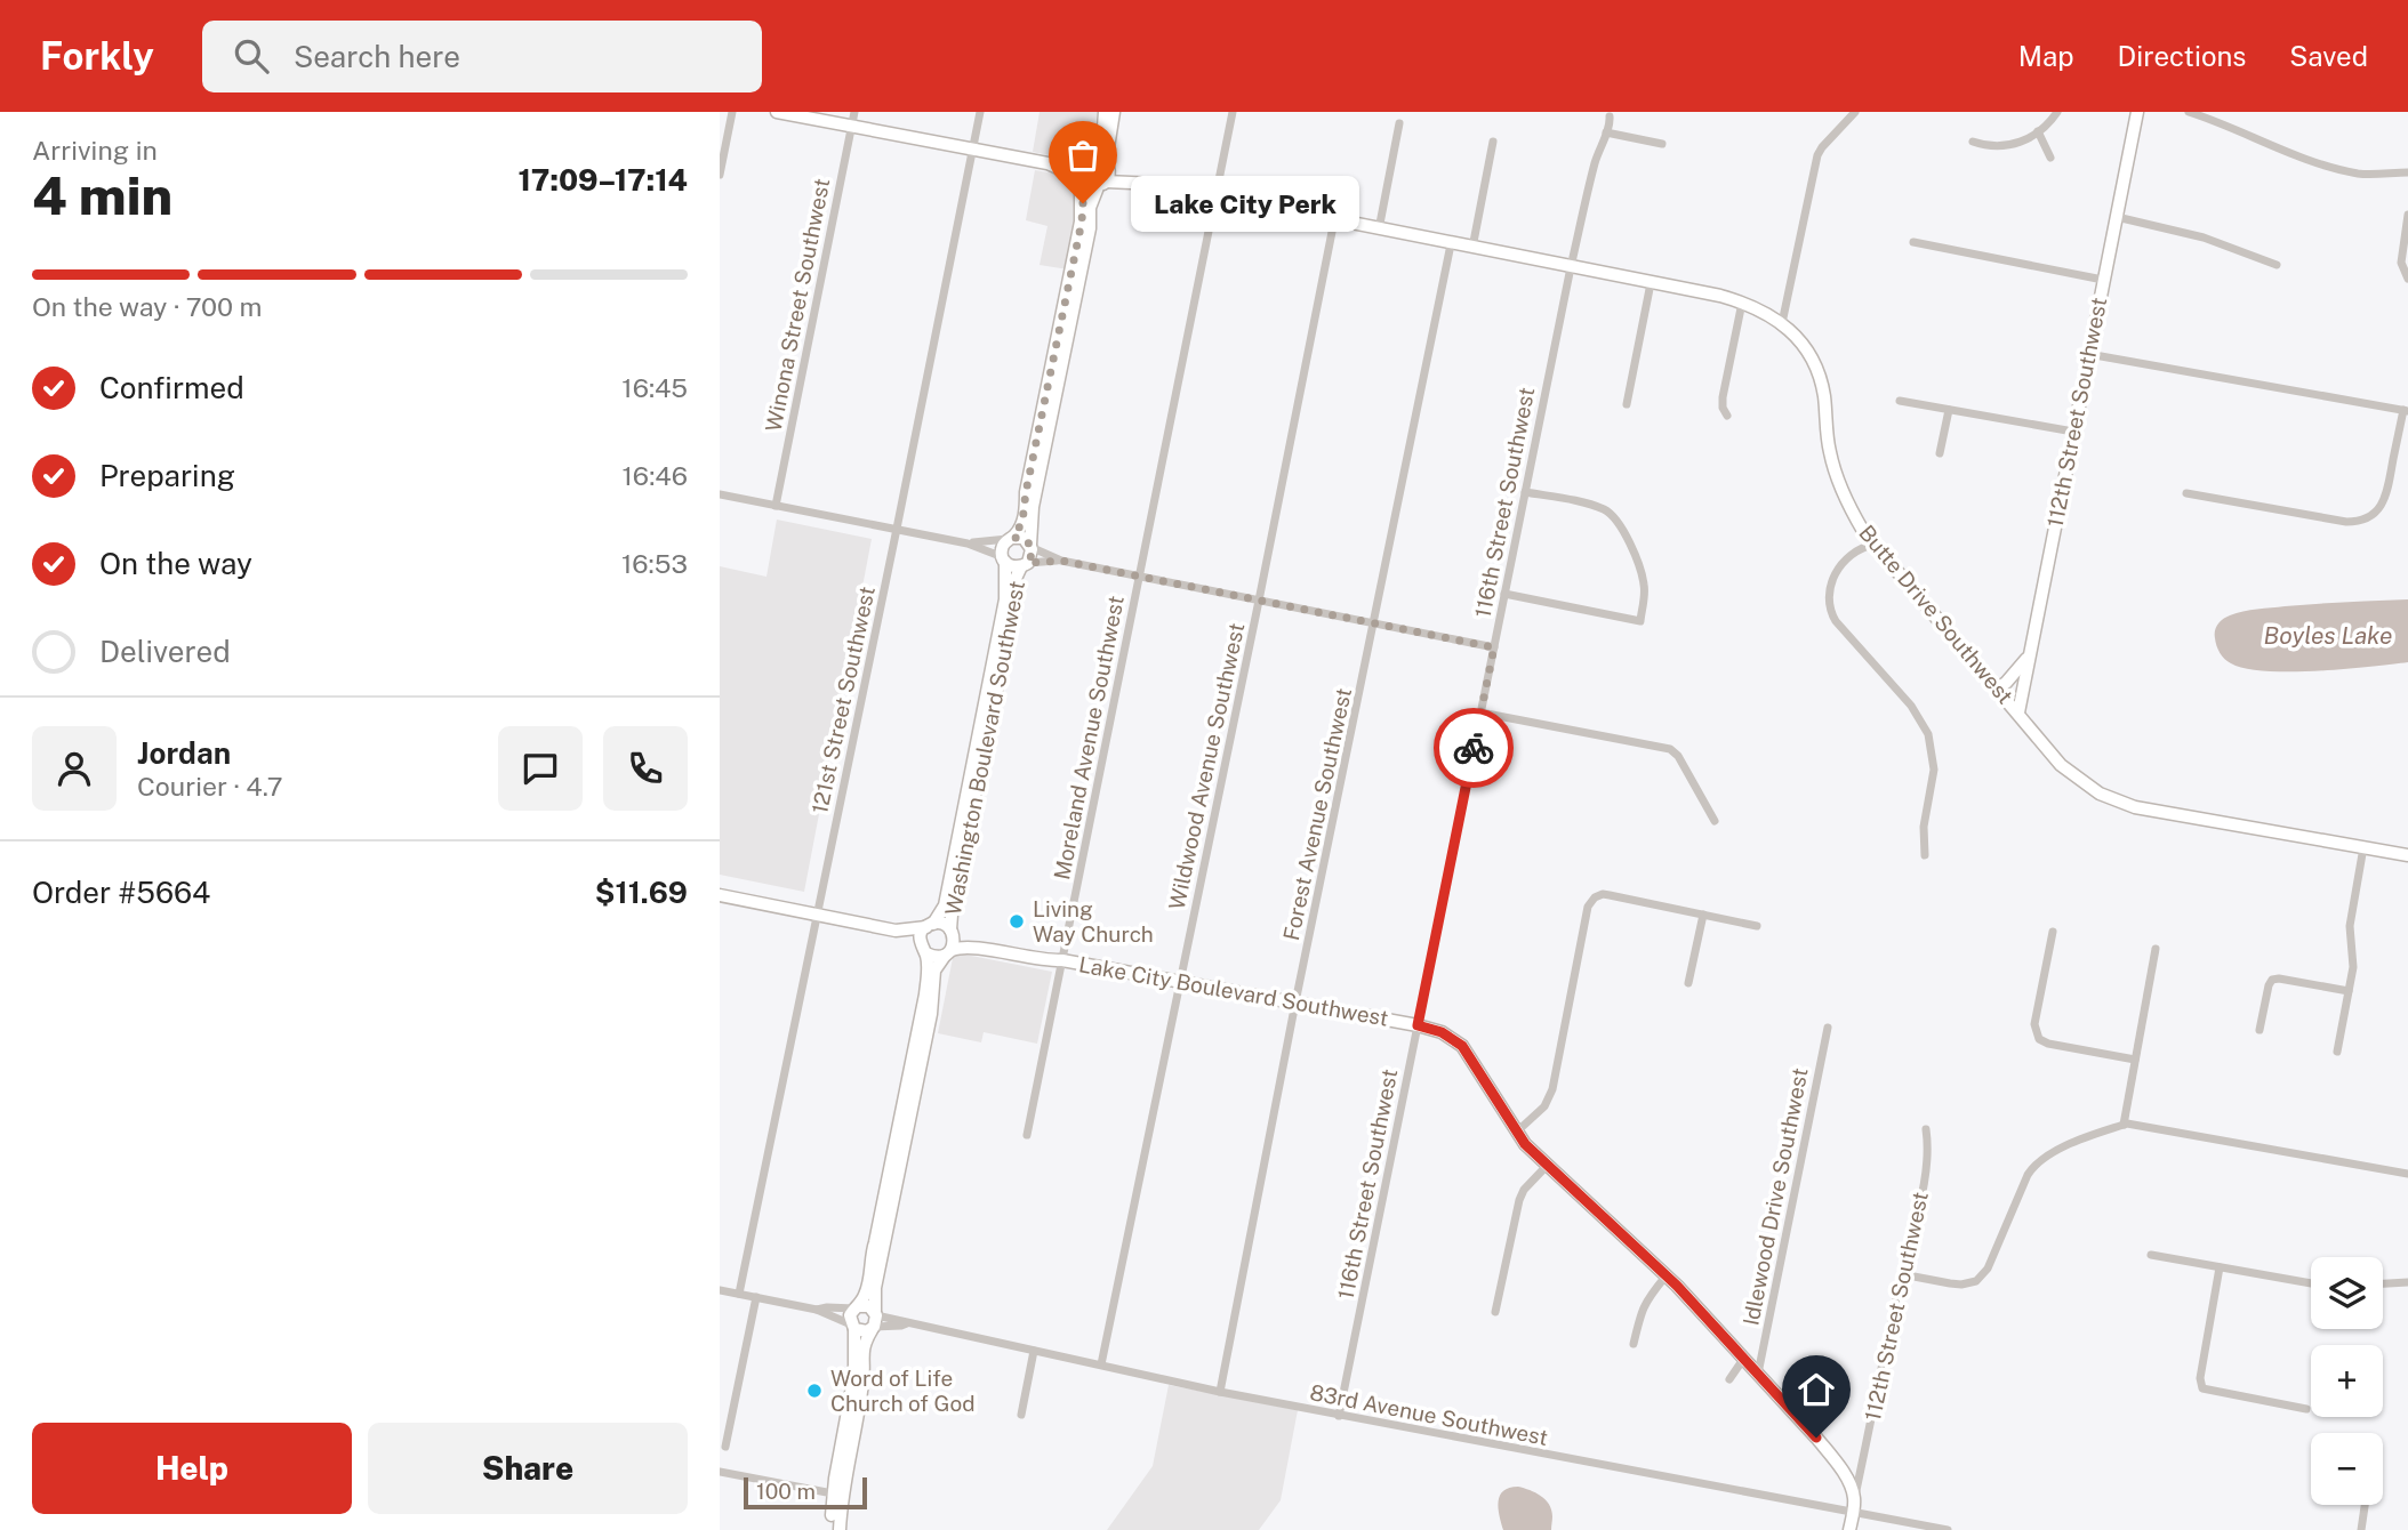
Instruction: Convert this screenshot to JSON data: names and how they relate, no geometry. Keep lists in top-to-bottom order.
{
  "streets": {
    "street": [
      "Winona Street Southwest",
      "112th Street Southwest",
      "116th Street Southwest",
      "Butte Drive Southwest",
      "121st Street Southwest",
      "Moreland Avenue Southwest",
      "Washington Boulevard Southwest",
      "Wildwood Avenue Southwest",
      "Forest Avenue Southwest",
      "Lake City Boulevard Southwest",
      "Idlewood Drive Southwest",
      "83rd Avenue Southwest"
    ]
  },
  "crossings": [
    ["112th Street Southwest", "Butte Drive Southwest"],
    ["112th Street Southwest", "83rd Avenue Southwest"],
    ["116th Street Southwest", "Butte Drive Southwest"],
    ["116th Street Southwest", "Lake City Boulevard Southwest"],
    ["116th Street Southwest", "83rd Avenue Southwest"],
    ["Butte Drive Southwest", "Moreland Avenue Southwest"],
    ["Butte Drive Southwest", "Wildwood Avenue Southwest"],
    ["Butte Drive Southwest", "Forest Avenue Southwest"],
    ["Moreland Avenue Southwest", "Lake City Boulevard Southwest"],
    ["Washington Boulevard Southwest", "Lake City Boulevard Southwest"],
    ["Wildwood Avenue Southwest", "Lake City Boulevard Southwest"],
    ["Wildwood Avenue Southwest", "83rd Avenue Southwest"],
    ["Forest Avenue Southwest", "Lake City Boulevard Southwest"],
    ["Forest Avenue Southwest", "83rd Avenue Southwest"]
  ],
  "water": ["Boyles Lake"],
  "places": ["Lake City Perk", "Living Way Church", "Word of Life Church of God"],
  "scale_bar": "100 m",
  "page": {
    "header": "Forkly",
    "search": "Search here",
    "nav": ["Map", "Directions", "Saved"],
    "heading": ["4 min", "Arriving in", "17:09–17:14"],
    "panel": [
      "Jordan",
      "Courier · 4.7",
      "Order #5664",
      "$11.69"
    ],
    "bubble": "Lake City Perk",
    "bar": "On the way · 700 m",
    "list": [
      ["Confirmed", "16:45"],
      ["Preparing", "16:46"],
      ["On the way", "16:53"],
      "Delivered"
    ],
    "map_buttons": ["+", "−"],
    "buttons": ["Help", "Share"],
    "scale": "100 m"
  }
}
